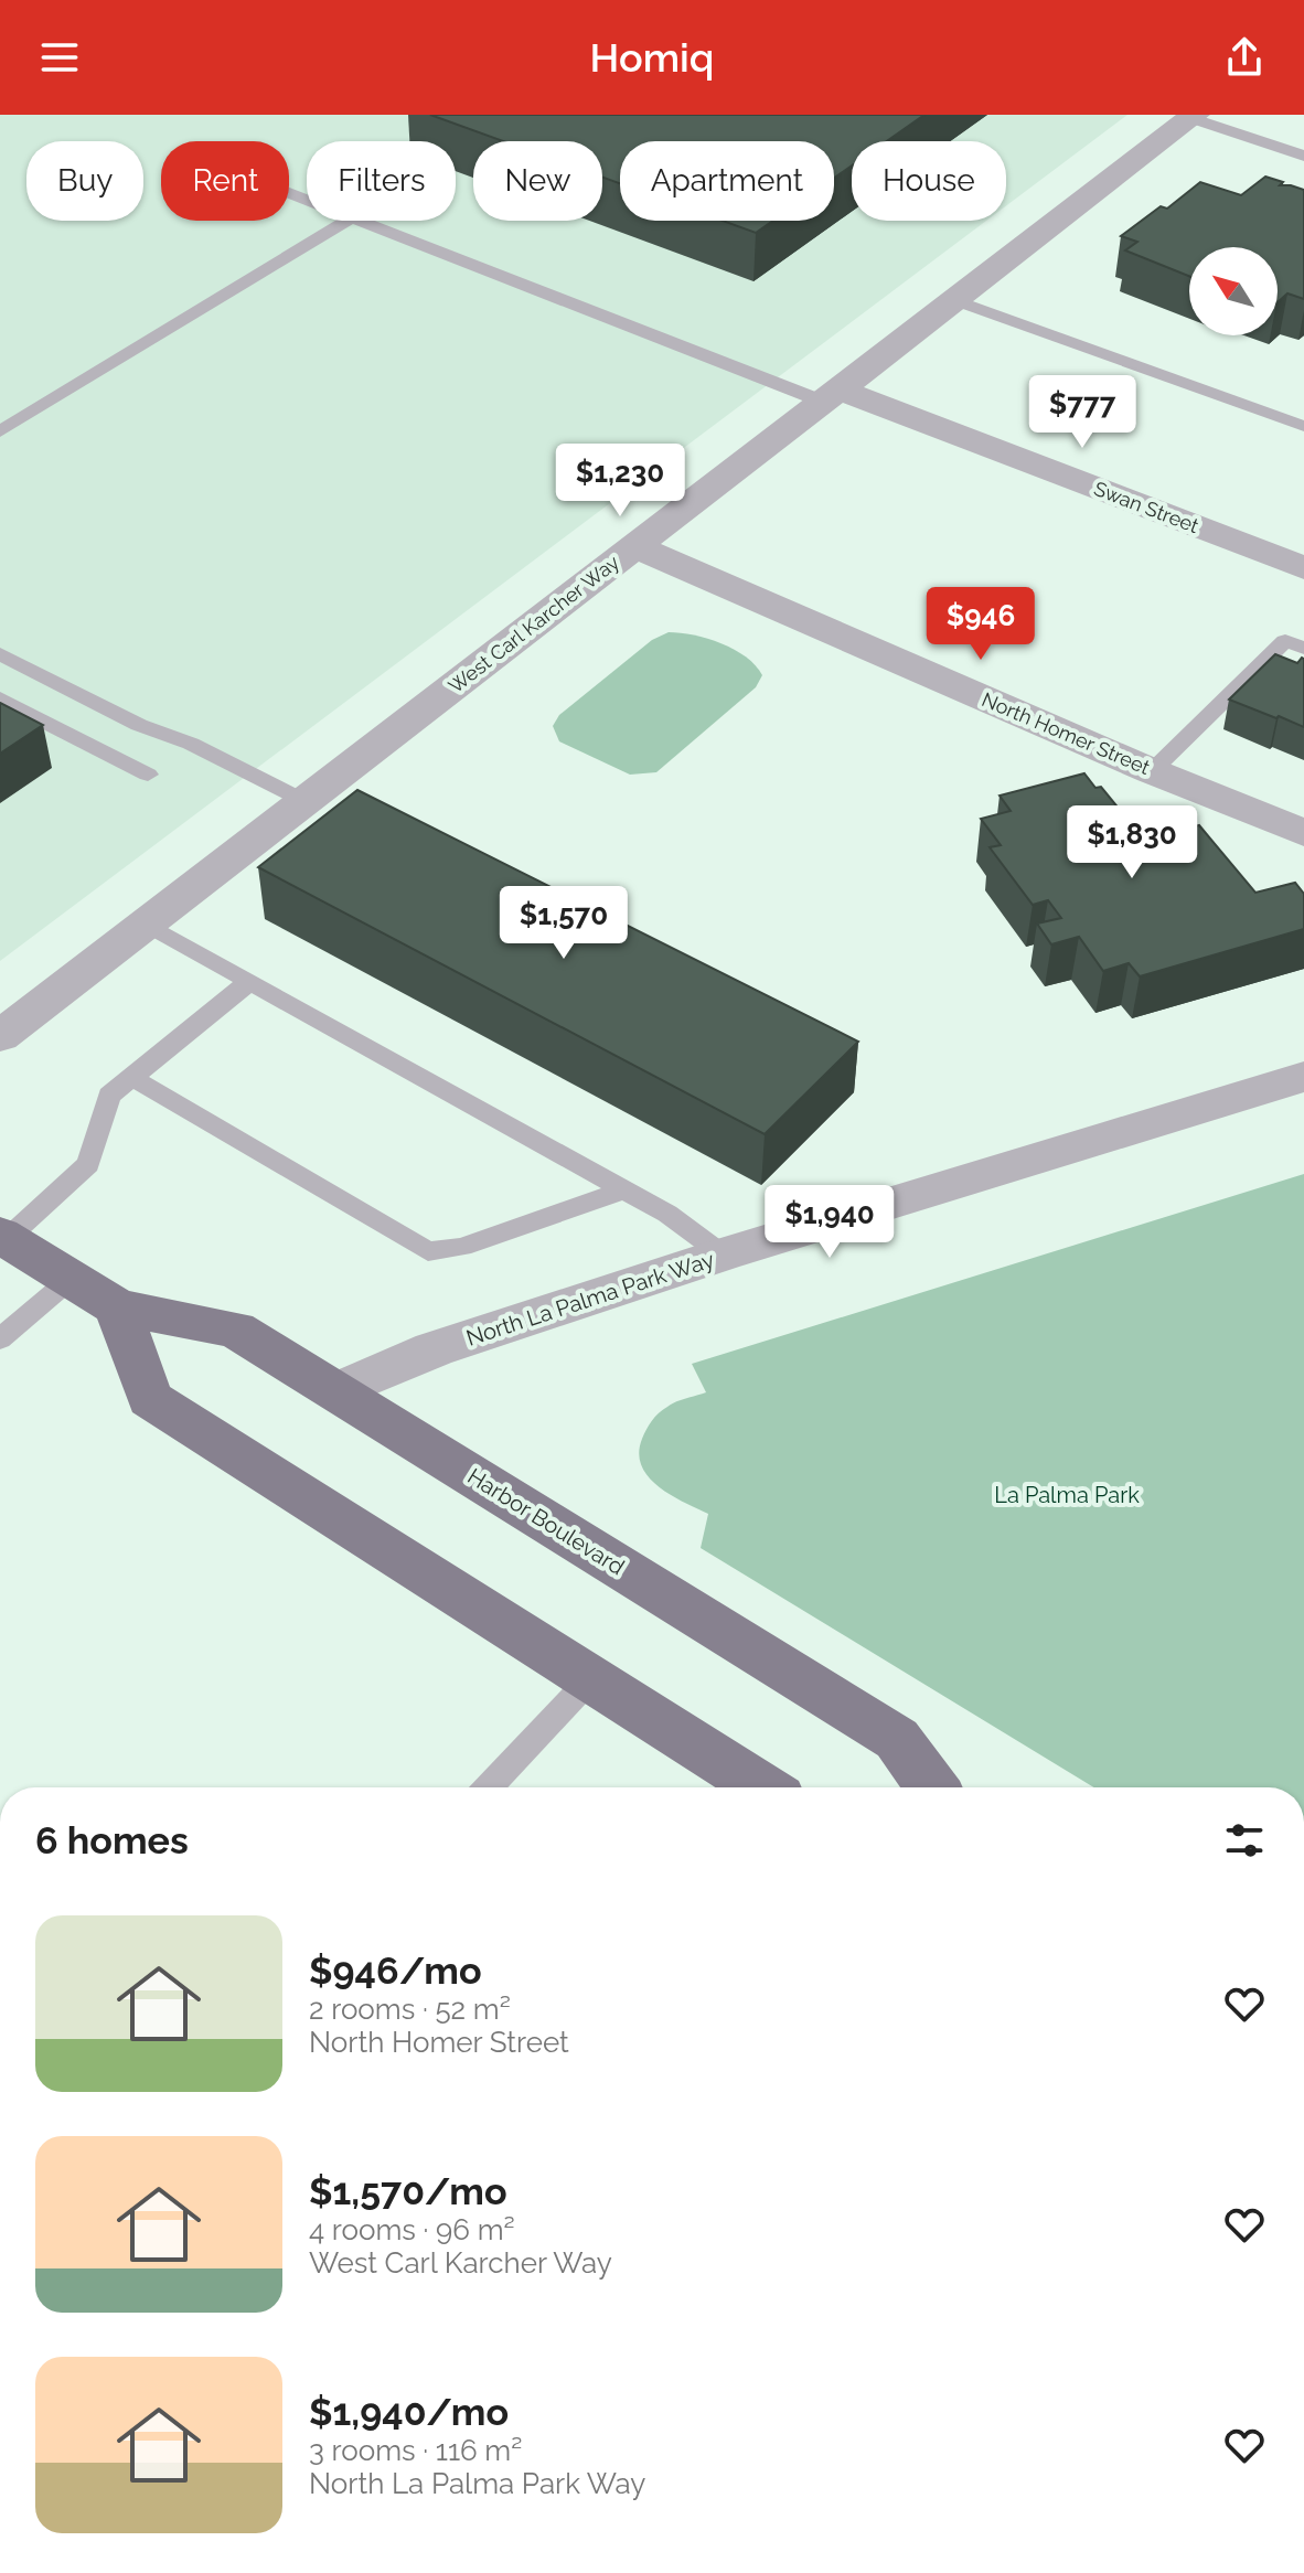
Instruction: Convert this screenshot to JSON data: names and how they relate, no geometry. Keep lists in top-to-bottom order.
{
  "streets": {
    "main road": ["Harbor Boulevard"],
    "street": [
      "Swan Street",
      "West Carl Karcher Way",
      "North Homer Street",
      "North La Palma Park Way"
    ]
  },
  "crossings": [
    ["Swan Street", "West Carl Karcher Way"],
    ["West Carl Karcher Way", "North Homer Street"],
    ["North La Palma Park Way", "Harbor Boulevard"]
  ],
  "parks": ["La Palma Park"],
  "north": "top left",
  "page": {
    "header": "Homiq",
    "chip": [
      "Buy",
      "Rent",
      "Filters",
      "New",
      "Apartment",
      "House"
    ],
    "price": [
      "$777",
      "$1,230",
      "$946",
      "$1,830",
      "$1,570",
      "$1,940"
    ],
    "heading": "6 homes",
    "list": [
      {
        "name": "$946/mo",
        "note": "2 rooms · 52 m² · North Homer Street"
      },
      {
        "name": "$1,570/mo",
        "note": "4 rooms · 96 m² · West Carl Karcher Way"
      },
      {
        "name": "$1,940/mo",
        "note": "3 rooms · 116 m² · North La Palma Park Way"
      }
    ]
  }
}
